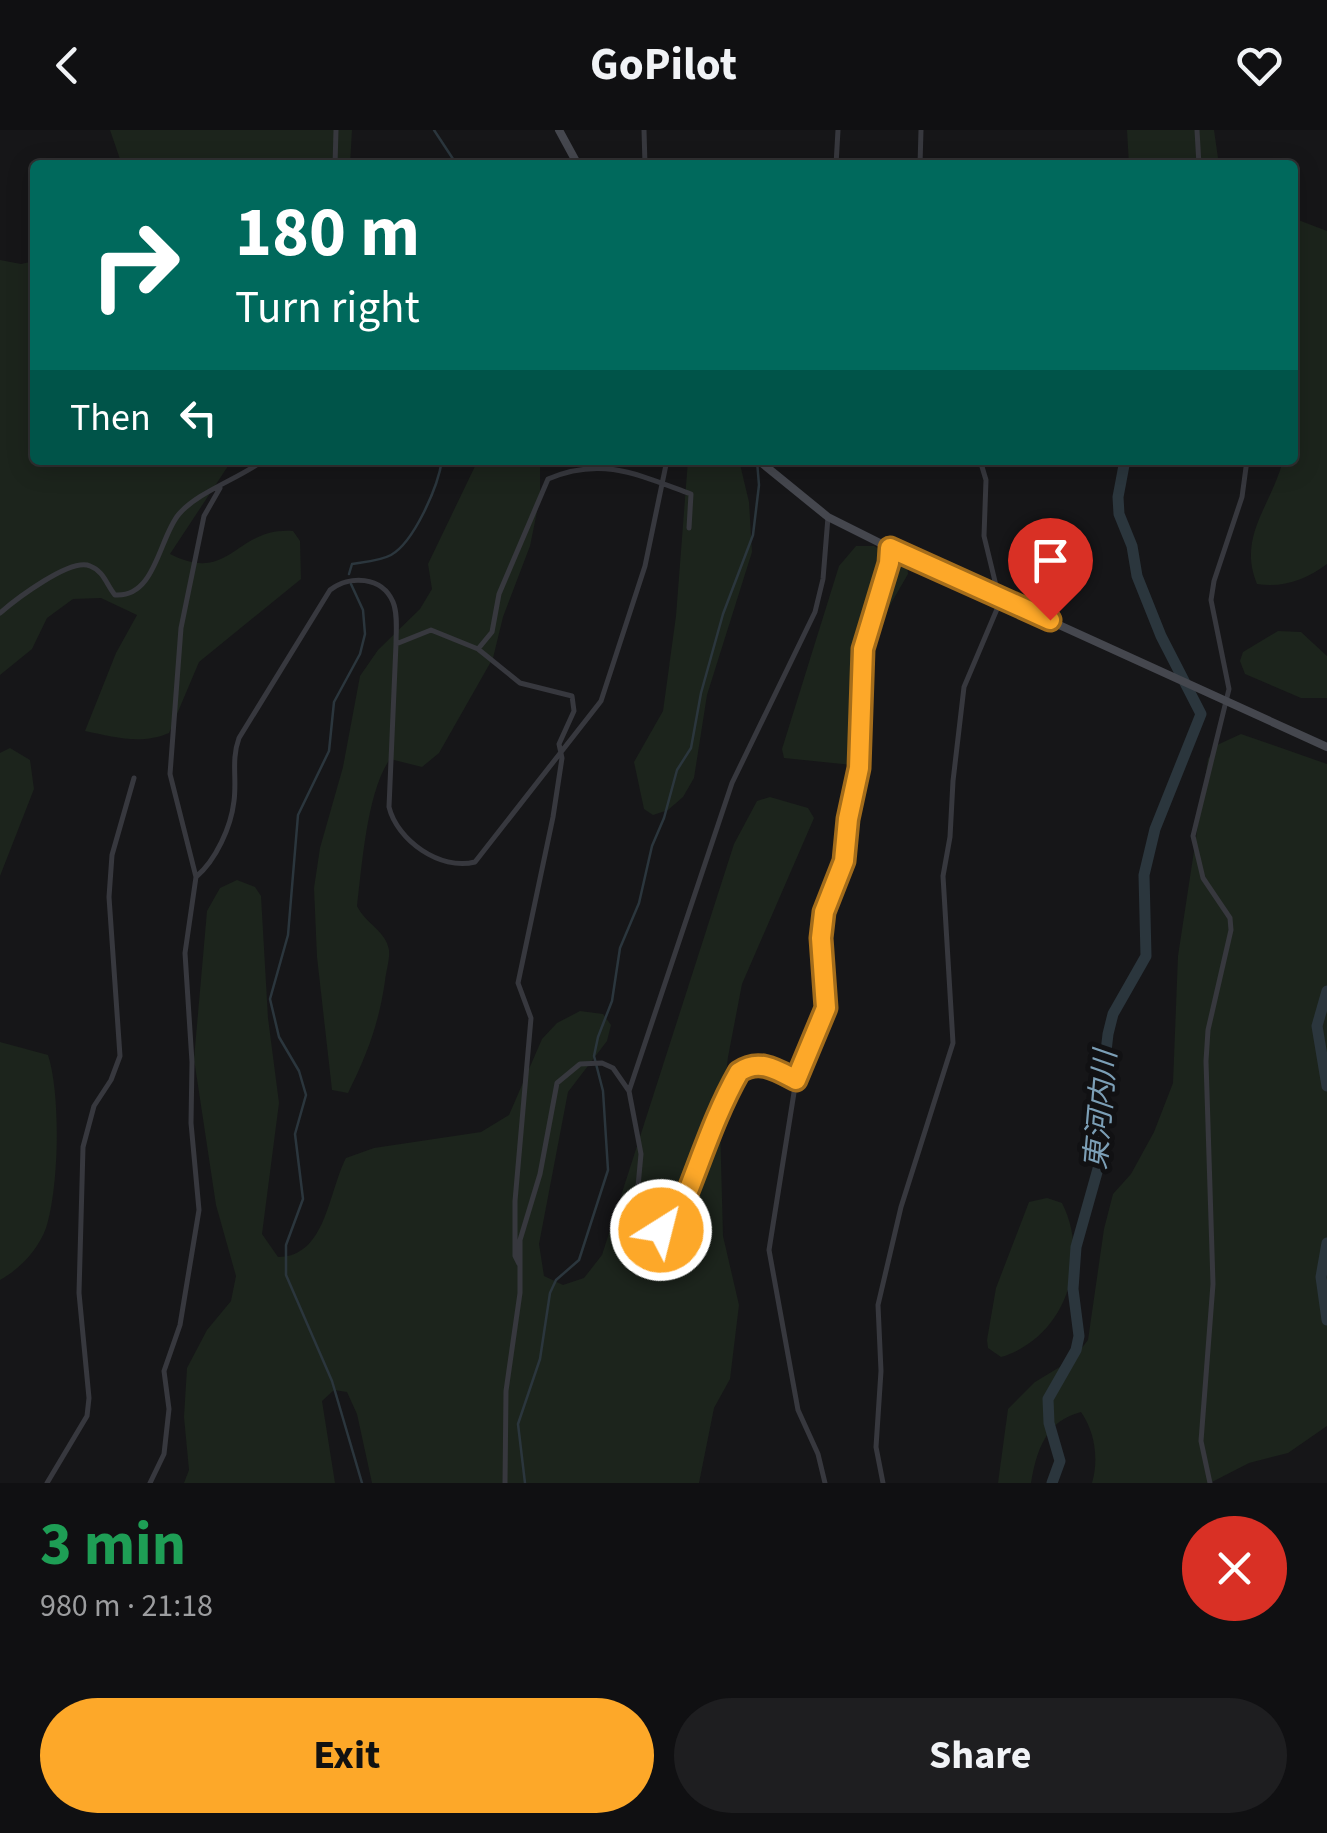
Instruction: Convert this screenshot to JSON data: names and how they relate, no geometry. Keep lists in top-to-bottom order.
{
  "water": ["東河内川"],
  "page": {
    "header": "GoPilot",
    "turn": ["180 m", "Turn right"],
    "then": "Then",
    "heading": ["3 min", "980 m · 21:18"],
    "buttons": ["Exit", "Share"]
  }
}
